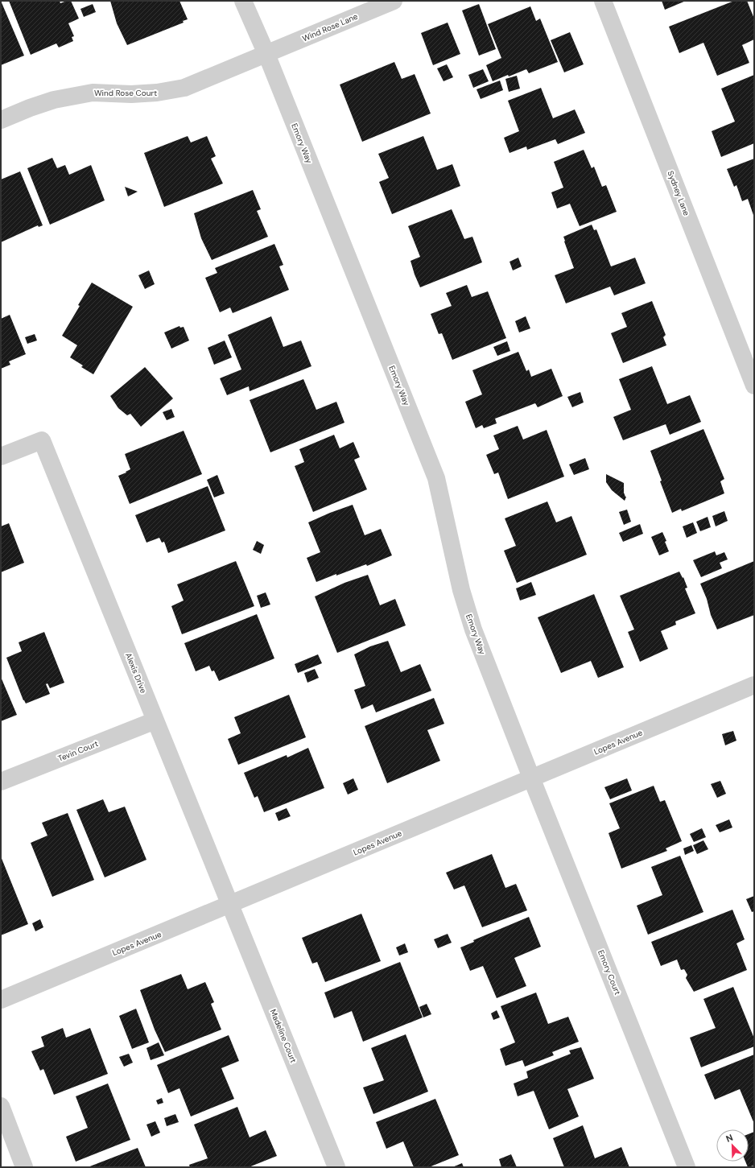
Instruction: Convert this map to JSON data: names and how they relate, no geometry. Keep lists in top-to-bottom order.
{
  "streets": {
    "street": [
      "Wind Rose Lane",
      "Wind Rose Court",
      "Emory Way",
      "Sydney Lane",
      "Alexis Drive",
      "Lopes Avenue",
      "Tevin Court",
      "Emory Court",
      "Madeline Court"
    ]
  },
  "crossings": [
    ["Wind Rose Lane", "Wind Rose Court"],
    ["Wind Rose Lane", "Emory Way"],
    ["Wind Rose Court", "Emory Way"],
    ["Emory Way", "Lopes Avenue"],
    ["Emory Way", "Emory Court"],
    ["Alexis Drive", "Lopes Avenue"],
    ["Alexis Drive", "Tevin Court"],
    ["Alexis Drive", "Madeline Court"],
    ["Lopes Avenue", "Emory Court"],
    ["Lopes Avenue", "Madeline Court"]
  ],
  "north": "top left"
}
